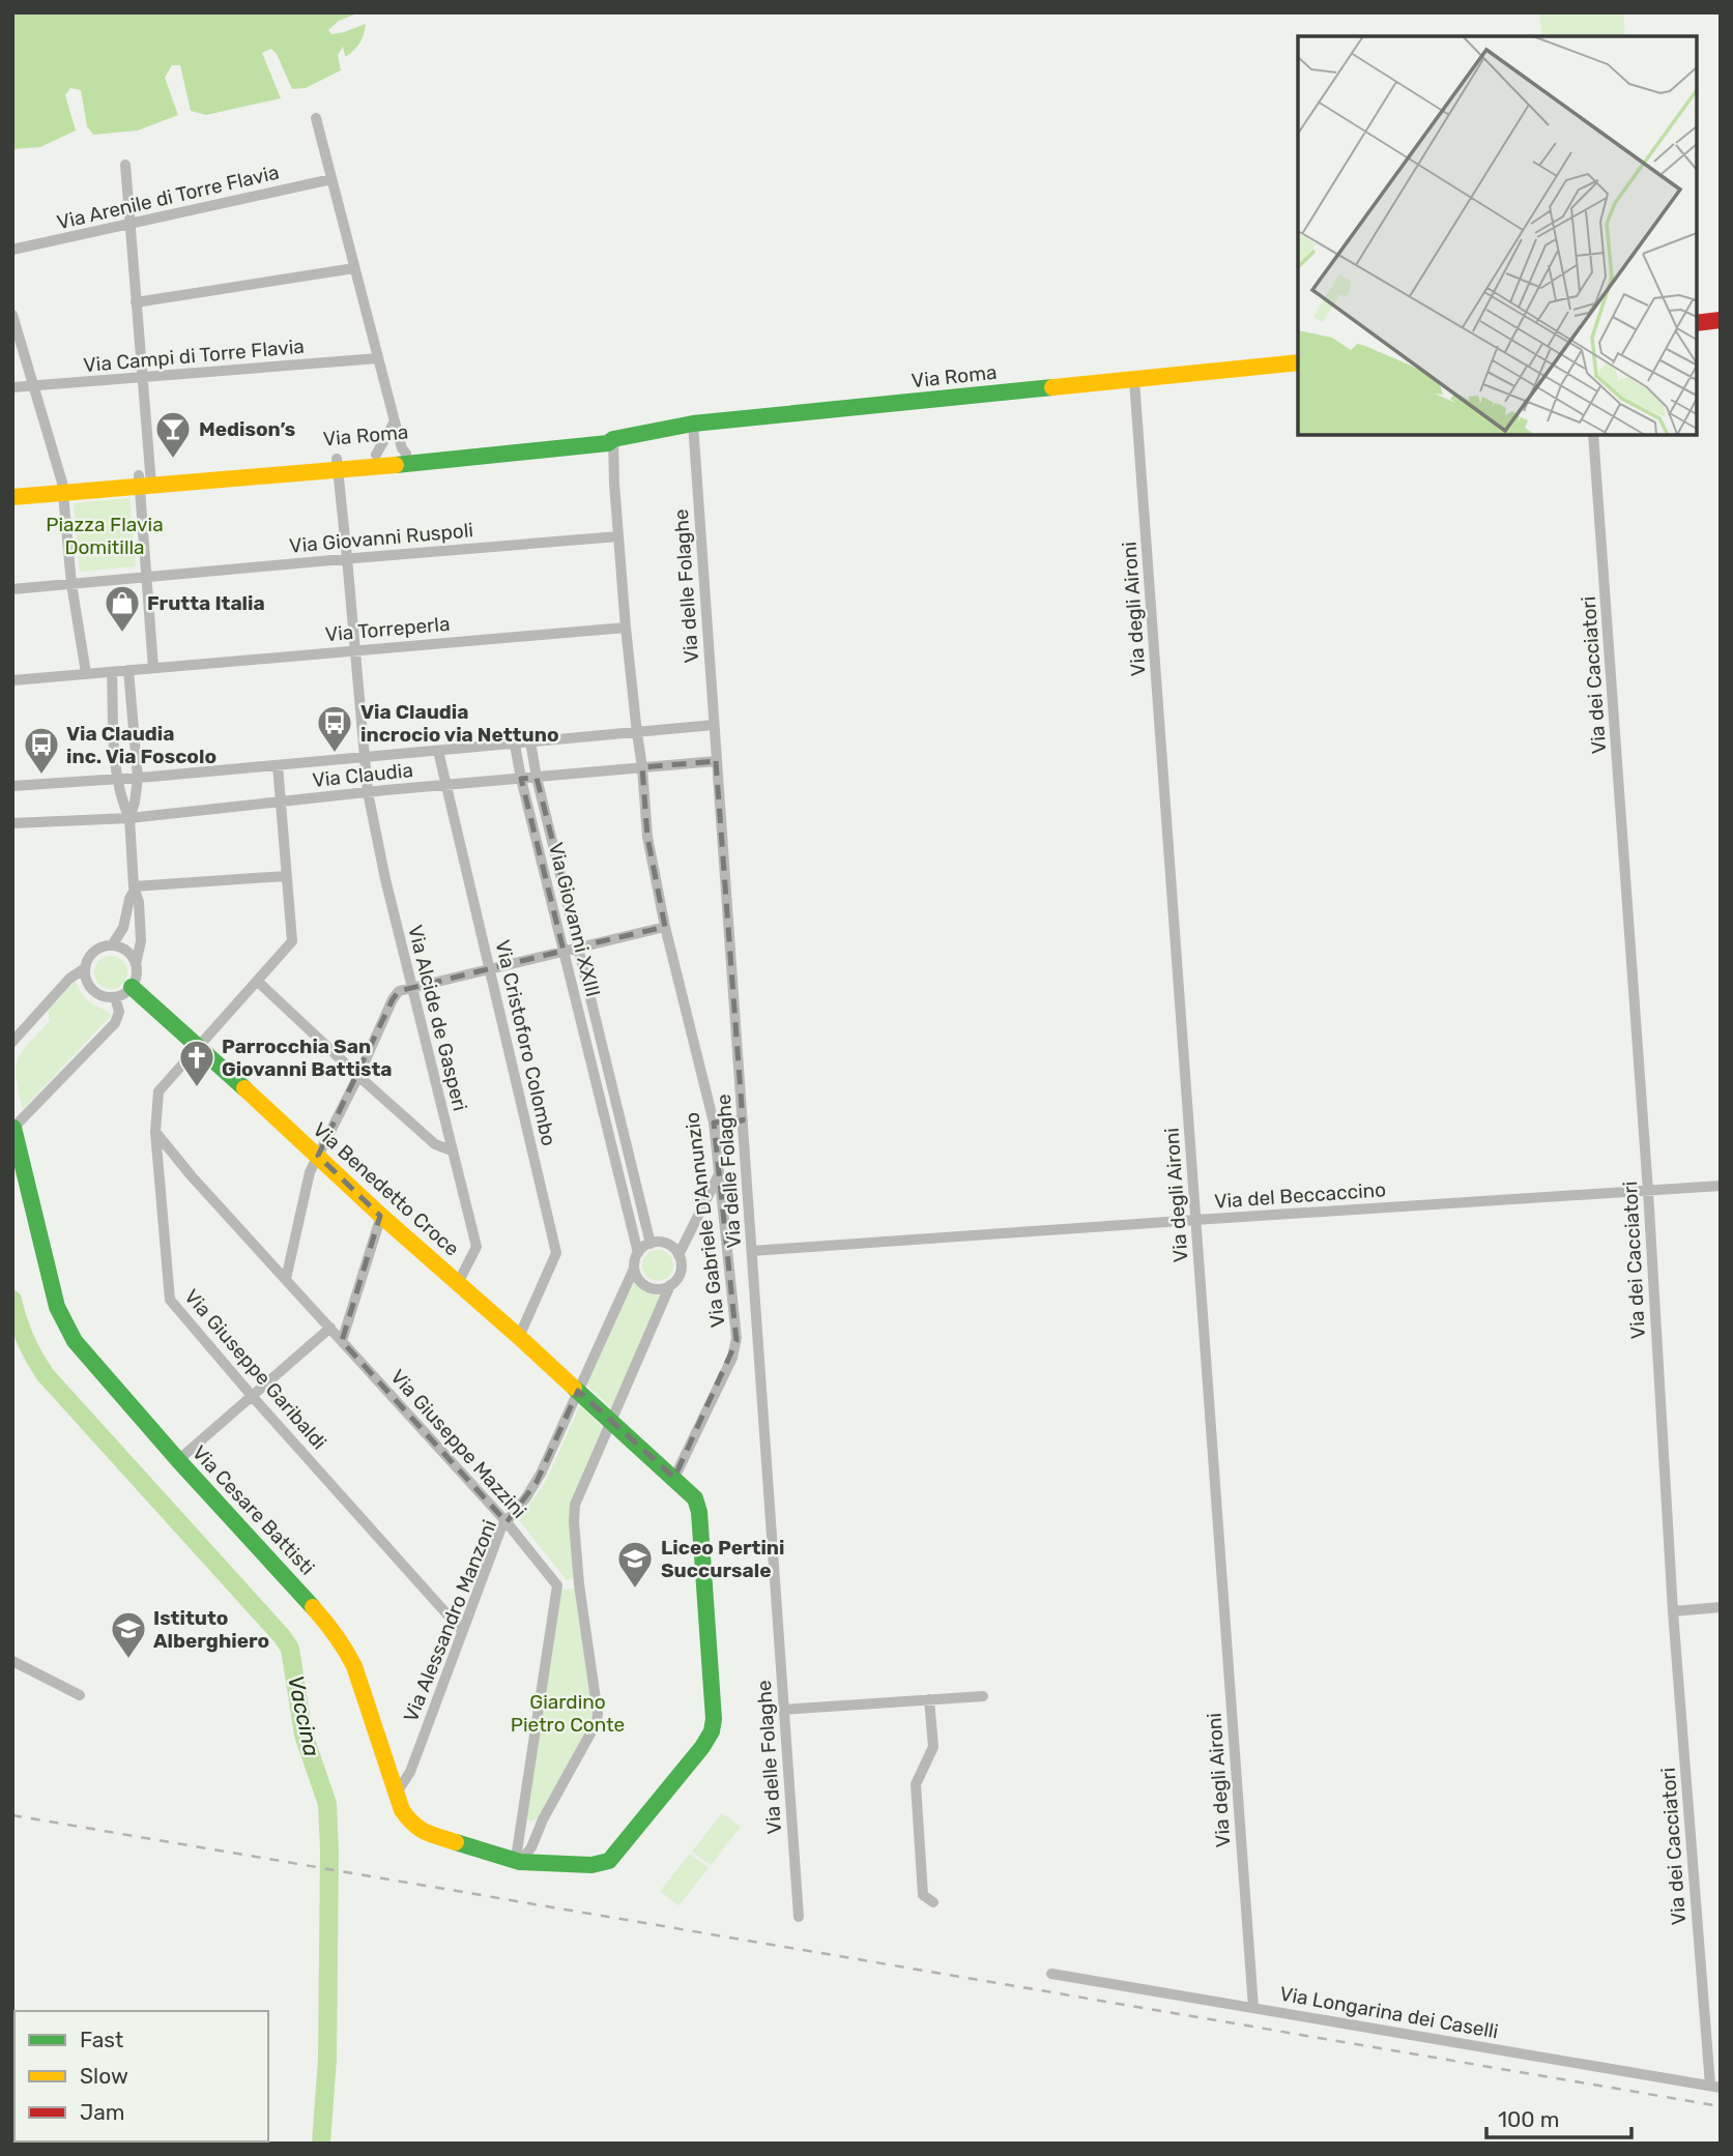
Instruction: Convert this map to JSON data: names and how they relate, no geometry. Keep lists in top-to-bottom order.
{
  "streets": {
    "street": [
      "Via Arenile di Torre Flavia",
      "Via Campi di Torre Flavia",
      "Via Roma",
      "Via Giovanni Ruspoli",
      "Via delle Folaghe",
      "Via degli Aironi",
      "Via Torreperla",
      "Via dei Cacciatori",
      "Via Claudia",
      "Via Giovanni XXIII",
      "Via Alcide de Gasperi",
      "Via Cristoforo Colombo",
      "Via Benedetto Croce",
      "Via del Beccaccino",
      "Via Gabriele D'Annunzio",
      "Via Giuseppe Garibaldi",
      "Via Giuseppe Mazzini",
      "Via Cesare Battisti",
      "Via Alessandro Manzoni",
      "Via Longarina dei Caselli"
    ]
  },
  "crossings": [
    ["Via Roma", "Via delle Folaghe"],
    ["Via Roma", "Via degli Aironi"],
    ["Via Roma", "Via Alcide de Gasperi"],
    ["Via Roma", "Via Gabriele D'Annunzio"],
    ["Via Giovanni Ruspoli", "Via Alcide de Gasperi"],
    ["Via Giovanni Ruspoli", "Via Gabriele D'Annunzio"],
    ["Via delle Folaghe", "Via Claudia"],
    ["Via delle Folaghe", "Via del Beccaccino"],
    ["Via degli Aironi", "Via del Beccaccino"],
    ["Via degli Aironi", "Via Longarina dei Caselli"],
    ["Via Torreperla", "Via Alcide de Gasperi"],
    ["Via Torreperla", "Via Gabriele D'Annunzio"],
    ["Via dei Cacciatori", "Via del Beccaccino"],
    ["Via dei Cacciatori", "Via Longarina dei Caselli"],
    ["Via Claudia", "Via Giovanni XXIII"],
    ["Via Claudia", "Via Alcide de Gasperi"],
    ["Via Claudia", "Via Cristoforo Colombo"],
    ["Via Claudia", "Via Gabriele D'Annunzio"],
    ["Via Claudia", "Via Giuseppe Garibaldi"],
    ["Via Giovanni XXIII", "Via Alessandro Manzoni"],
    ["Via Alcide de Gasperi", "Via Benedetto Croce"],
    ["Via Cristoforo Colombo", "Via Benedetto Croce"],
    ["Via Benedetto Croce", "Via Gabriele D'Annunzio"],
    ["Via Benedetto Croce", "Via Giuseppe Garibaldi"],
    ["Via Benedetto Croce", "Via Cesare Battisti"],
    ["Via Benedetto Croce", "Via Alessandro Manzoni"],
    ["Via Gabriele D'Annunzio", "Via Cesare Battisti"],
    ["Via Giuseppe Garibaldi", "Via Giuseppe Mazzini"],
    ["Via Giuseppe Garibaldi", "Via Alessandro Manzoni"],
    ["Via Giuseppe Mazzini", "Via Alessandro Manzoni"],
    ["Via Cesare Battisti", "Via Alessandro Manzoni"]
  ],
  "water": ["Vaccina"],
  "parks": ["Piazza Flavia Domitilla", "Giardino Pietro Conte"],
  "places": {
    "bar": ["Medison’s"],
    "shop": ["Frutta Italia"],
    "bus stop": ["Via Claudia incrocio via Nettuno", "Via Claudia inc. Via Foscolo"],
    "church": ["Parrocchia San Giovanni Battista"],
    "school or university": ["Liceo Pertini Succursale", "Istituto Alberghiero"]
  },
  "legend": ["Fast", "Slow", "Jam"],
  "scale_bar": "100 m"
}
